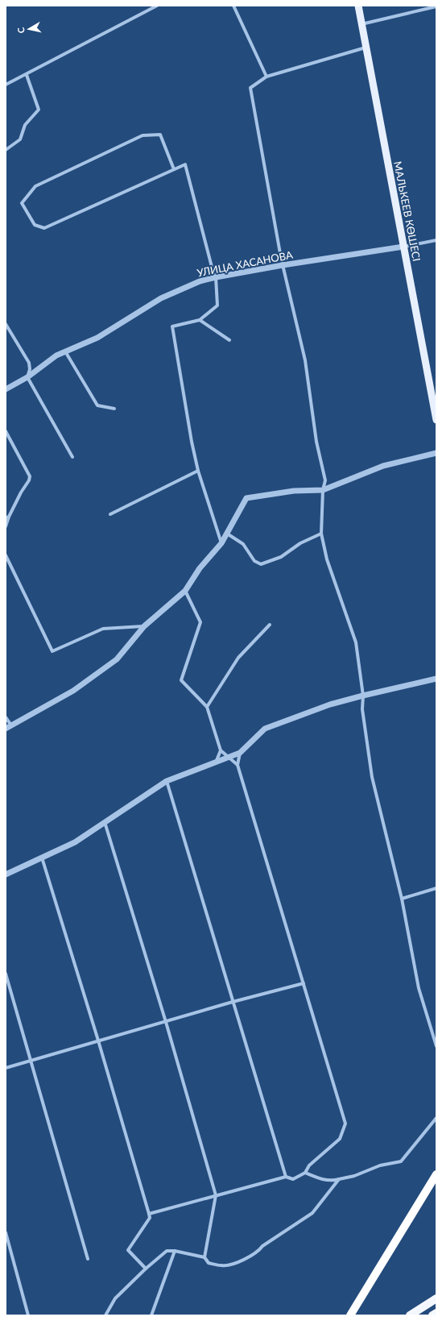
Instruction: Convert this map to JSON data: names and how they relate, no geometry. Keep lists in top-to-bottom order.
{
  "streets": {
    "main road": ["МАЛЬКЕЕВ КӨШЕСІ"],
    "street": ["УЛИЦА ХАСАНОВА"]
  },
  "crossings": [
    ["МАЛЬКЕЕВ КӨШЕСІ", "УЛИЦА ХАСАНОВА"]
  ],
  "north": "left"
}
